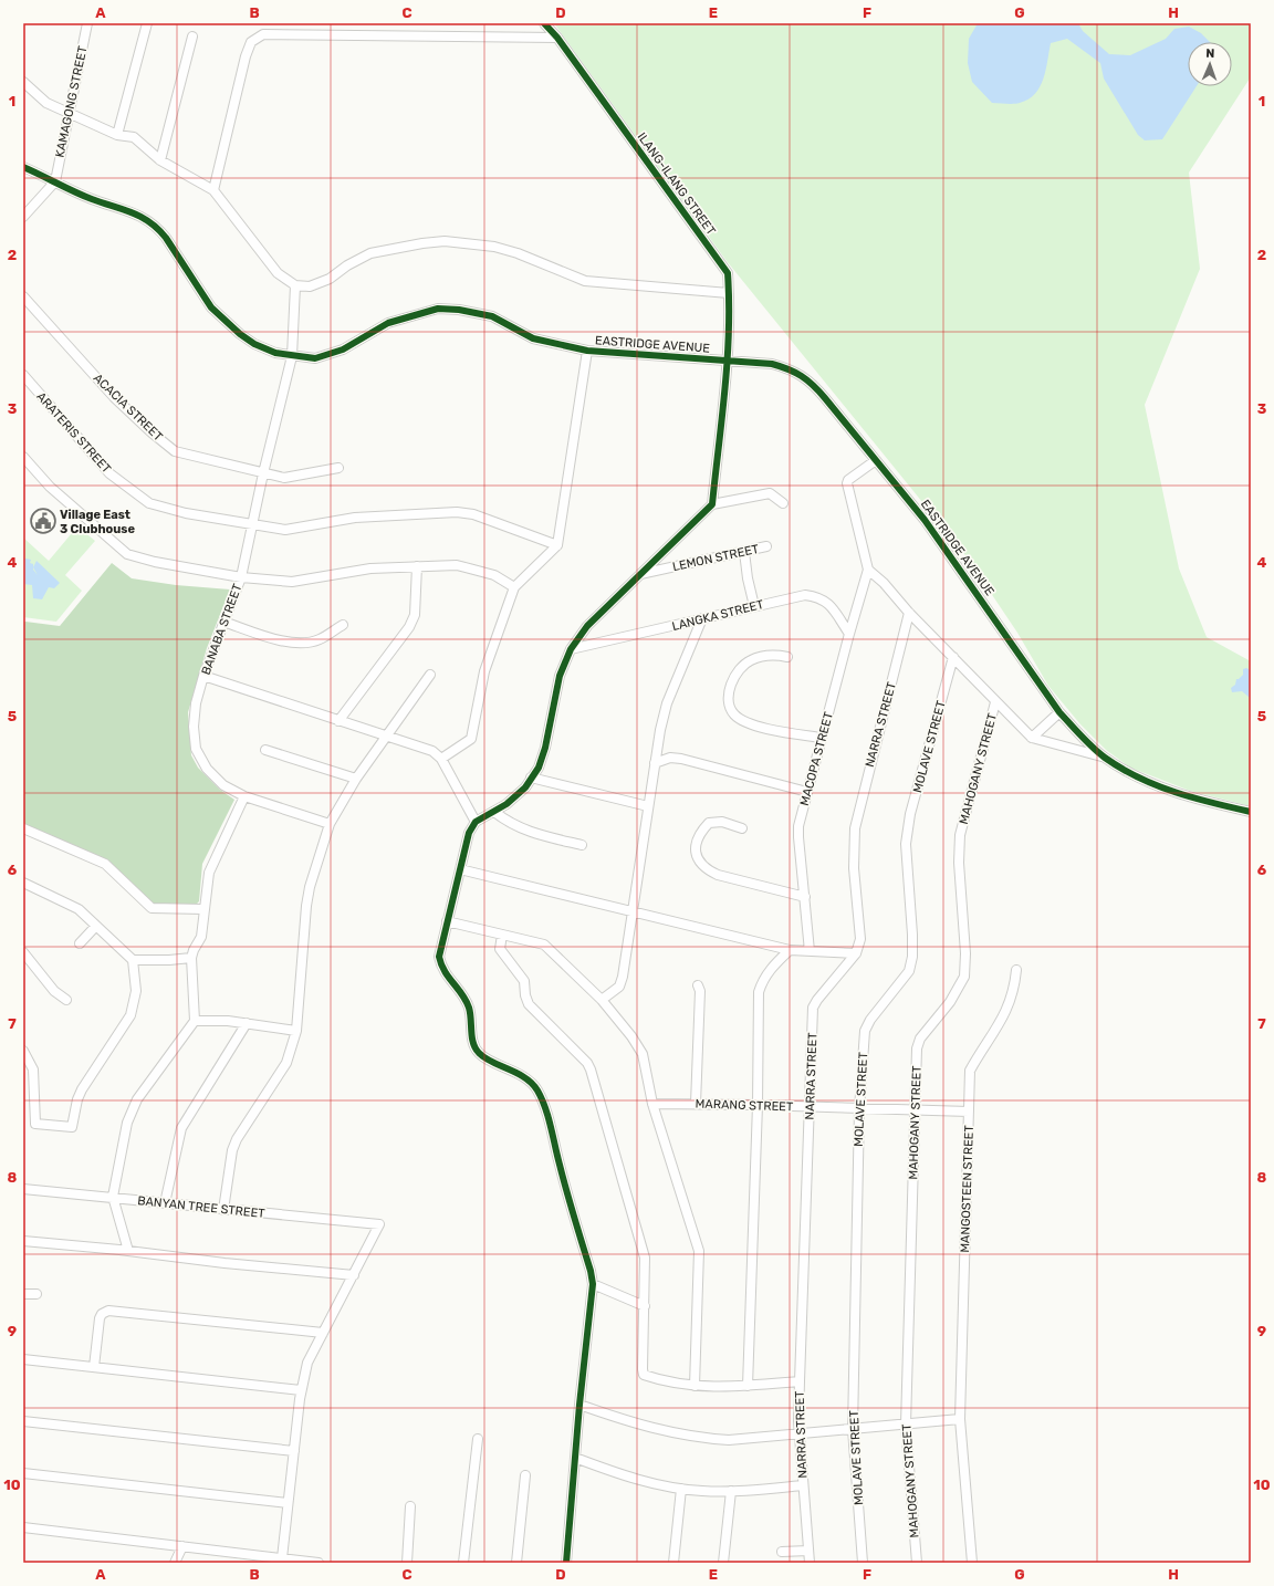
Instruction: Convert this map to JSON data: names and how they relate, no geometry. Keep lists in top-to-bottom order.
{
  "streets": {
    "street": [
      "KAMAGONG STREET",
      "ILANG-ILANG STREET",
      "EASTRIDGE AVENUE",
      "ACACIA STREET",
      "ARATERIS STREET",
      "LEMON STREET",
      "LANGKA STREET",
      "BANABA STREET",
      "NARRA STREET",
      "MOLAVE STREET",
      "MACOPA STREET",
      "MAHOGANY STREET",
      "MARANG STREET",
      "MANGOSTEEN STREET",
      "BANYAN TREE STREET"
    ]
  },
  "crossings": [
    ["KAMAGONG STREET", "EASTRIDGE AVENUE"],
    ["ILANG-ILANG STREET", "EASTRIDGE AVENUE"],
    ["EASTRIDGE AVENUE", "BANABA STREET"],
    ["ACACIA STREET", "BANABA STREET"],
    ["ARATERIS STREET", "BANABA STREET"],
    ["LANGKA STREET", "MACOPA STREET"],
    ["NARRA STREET", "MARANG STREET"],
    ["MOLAVE STREET", "MARANG STREET"],
    ["MAHOGANY STREET", "MARANG STREET"],
    ["MARANG STREET", "MANGOSTEEN STREET"]
  ],
  "places": {
    "public building": ["Village East 3 Clubhouse"]
  },
  "north": "top",
  "grid": {
    "columns": [
      "A",
      "B",
      "C",
      "D",
      "E",
      "F",
      "G",
      "H"
    ],
    "rows": [
      "1",
      "2",
      "3",
      "4",
      "5",
      "6",
      "7",
      "8",
      "9",
      "10"
    ]
  }
}
